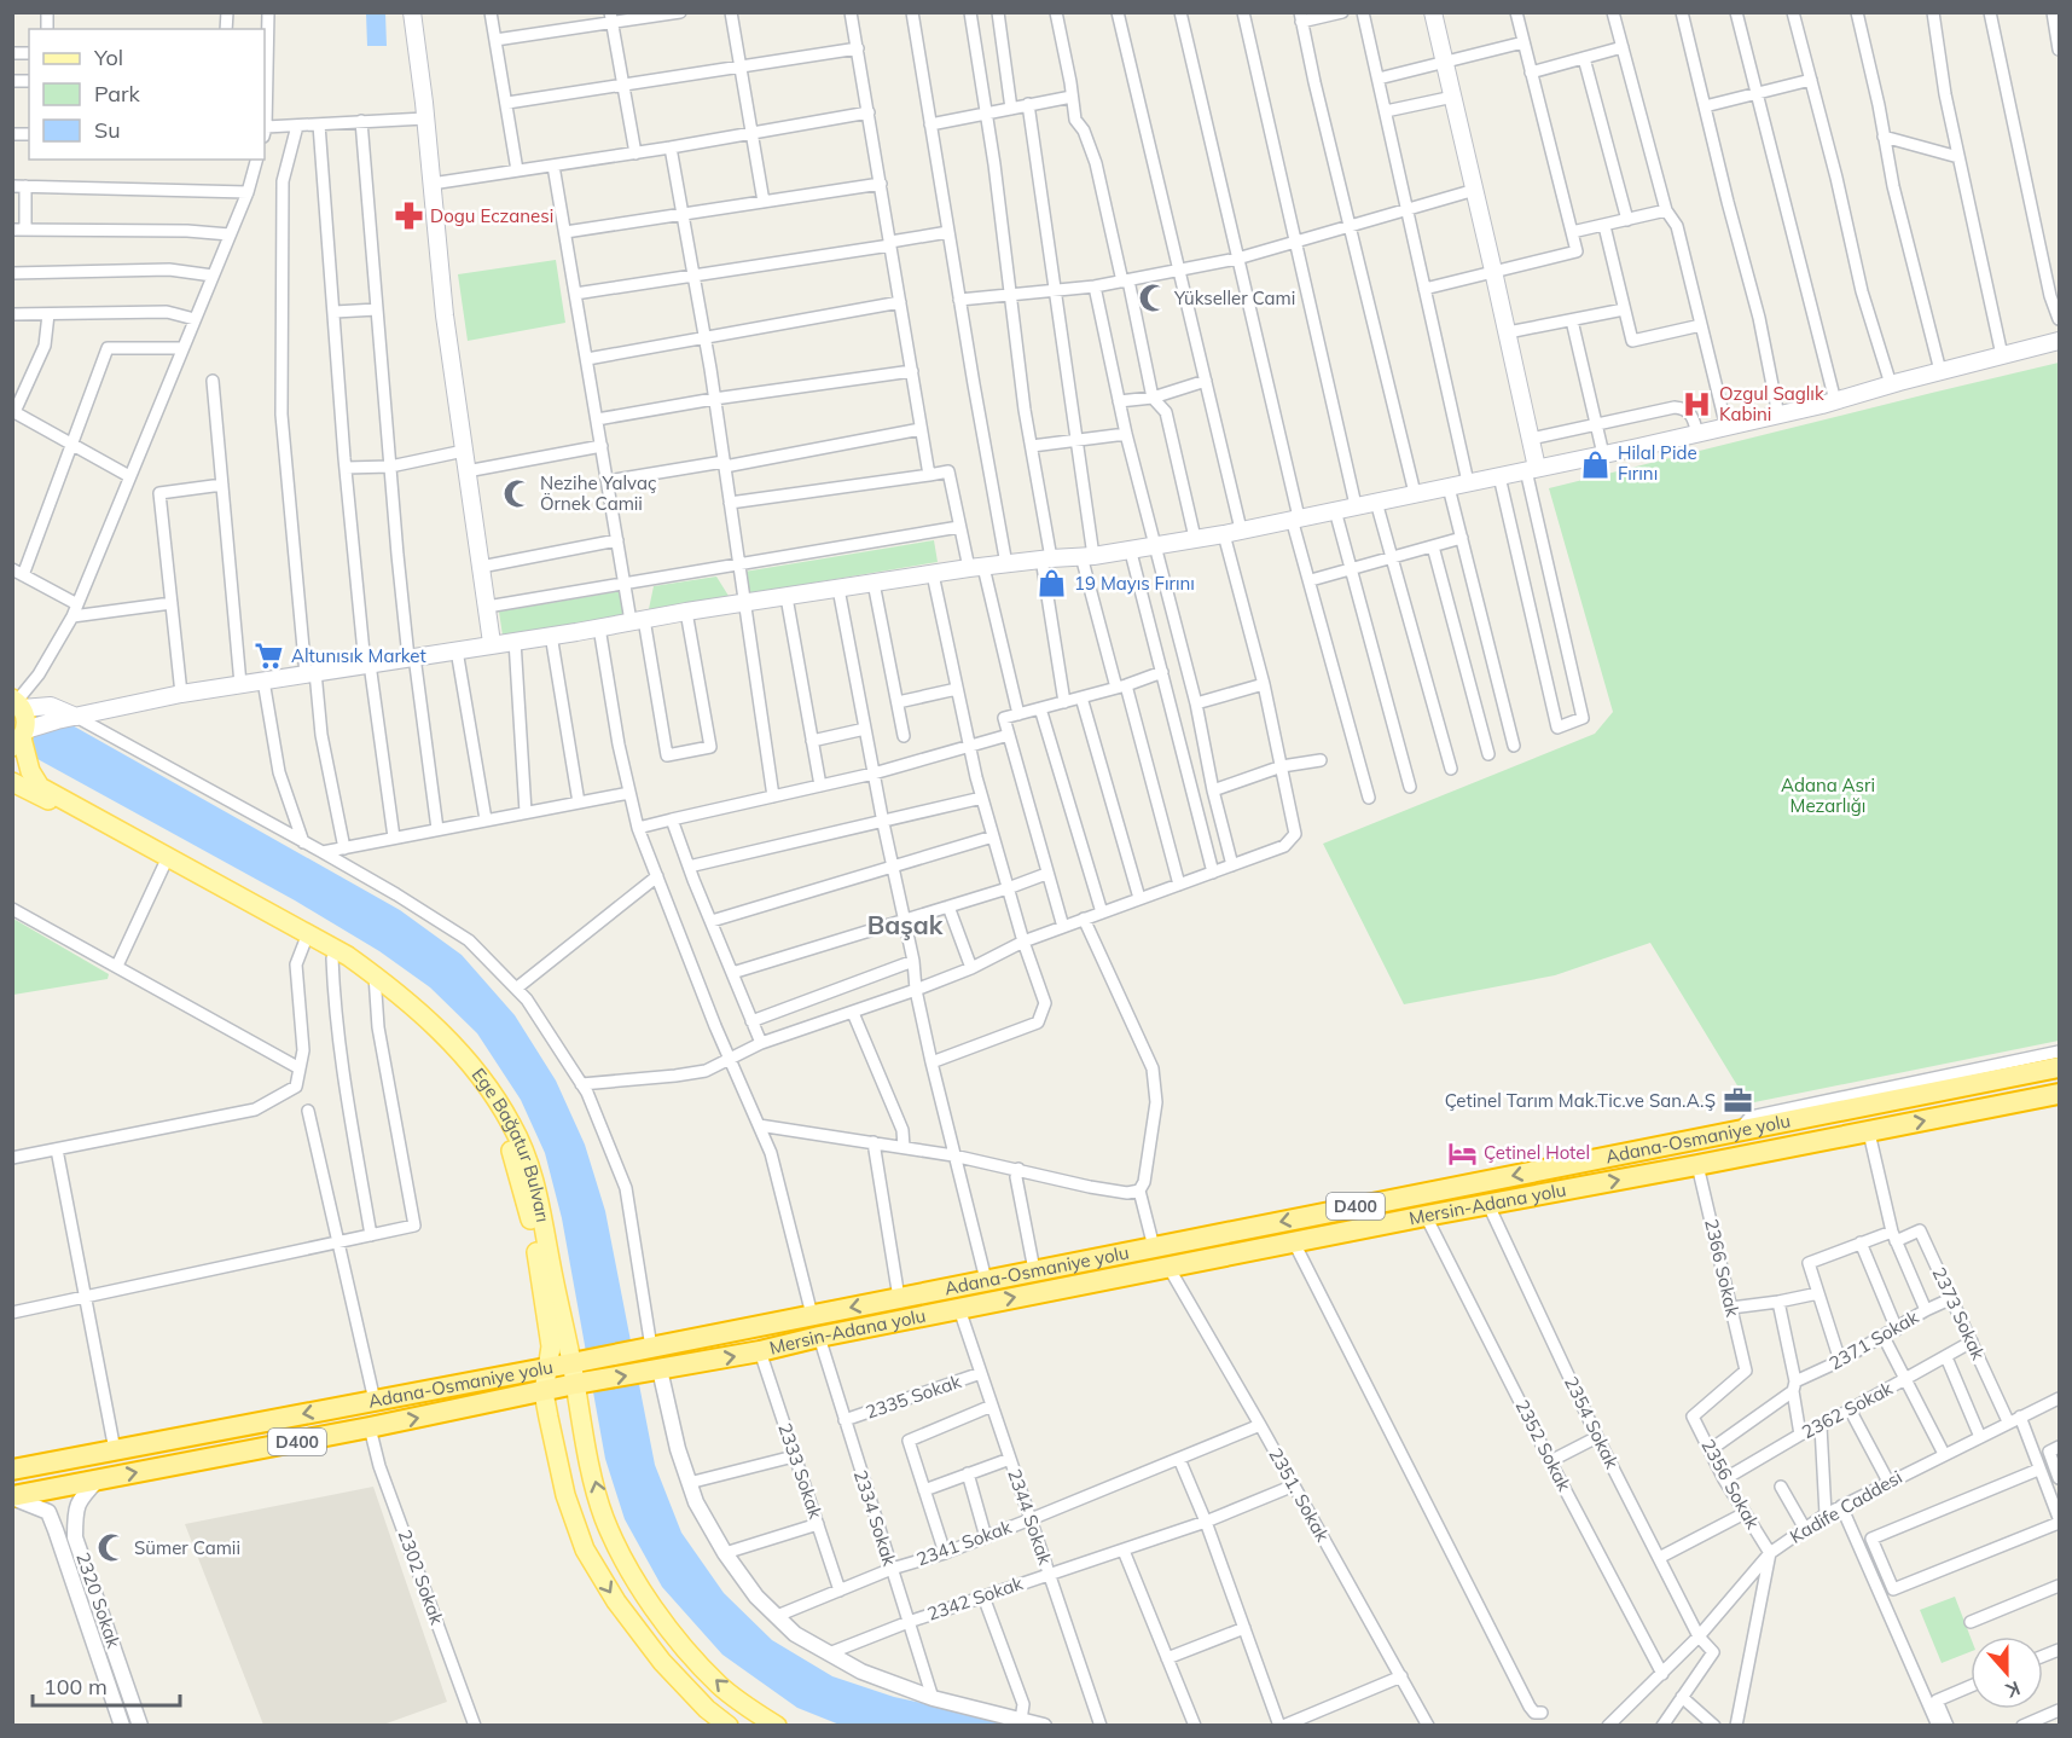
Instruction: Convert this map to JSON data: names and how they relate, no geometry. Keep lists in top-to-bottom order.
{
  "streets": {
    "highway": ["Adana-Osmaniye yolu", "Mersin-Adana yolu", "D400"],
    "main road": ["Ege Bağatur Bulvarı"],
    "street": [
      "2366 Sokak",
      "2373 Sokak",
      "2371 Sokak",
      "2335 Sokak",
      "2362 Sokak",
      "2354 Sokak",
      "2352 Sokak",
      "2333 Sokak",
      "2356 Sokak",
      "2351. Sokak",
      "Kadife Caddesi",
      "2344 Sokak",
      "2334 Sokak",
      "2341 Sokak",
      "2302 Sokak",
      "2342 Sokak",
      "2320 Sokak"
    ]
  },
  "crossings": [
    ["Adana-Osmaniye yolu", "Ege Bağatur Bulvarı"],
    ["Adana-Osmaniye yolu", "Mersin-Adana yolu"],
    ["Adana-Osmaniye yolu", "2302 Sokak"],
    ["Adana-Osmaniye yolu", "2320 Sokak"],
    ["Mersin-Adana yolu", "2366 Sokak"],
    ["Mersin-Adana yolu", "2354 Sokak"],
    ["Mersin-Adana yolu", "2352 Sokak"],
    ["Mersin-Adana yolu", "2333 Sokak"],
    ["Mersin-Adana yolu", "2351. Sokak"],
    ["Mersin-Adana yolu", "2344 Sokak"],
    ["Mersin-Adana yolu", "2334 Sokak"],
    ["2366 Sokak", "2356 Sokak"],
    ["2373 Sokak", "2371 Sokak"],
    ["2373 Sokak", "2362 Sokak"],
    ["2373 Sokak", "Kadife Caddesi"],
    ["2371 Sokak", "2356 Sokak"],
    ["2335 Sokak", "2344 Sokak"],
    ["2335 Sokak", "2334 Sokak"],
    ["2362 Sokak", "2356 Sokak"],
    ["2354 Sokak", "Kadife Caddesi"],
    ["2352 Sokak", "Kadife Caddesi"],
    ["2333 Sokak", "2341 Sokak"],
    ["2356 Sokak", "Kadife Caddesi"],
    ["2351. Sokak", "2341 Sokak"],
    ["2351. Sokak", "2342 Sokak"],
    ["2344 Sokak", "2341 Sokak"],
    ["2344 Sokak", "2342 Sokak"],
    ["2334 Sokak", "2341 Sokak"],
    ["2334 Sokak", "2342 Sokak"]
  ],
  "one_way": ["Mersin-Adana yolu"],
  "districts": ["Başak"],
  "parks": ["Adana Asri Mezarlığı"],
  "places": {
    "pharmacy": ["Dogu Eczanesi"],
    "mosque": ["Yükseller Cami", "Nezihe Yalvaç Örnek Camii", "Sümer Camii"],
    "hospital": ["Ozgul Saglık Kabini"],
    "shop": ["Hilal Pide Fırını", "19 Mayıs Fırını"],
    "supermarket": ["Altunısık Market"],
    "office": ["Çetinel Tarım Mak.Tic.ve San.A.Ş"],
    "hotel": ["Çetinel Hotel"]
  },
  "legend": ["Yol", "Park", "Su"],
  "scale_bar": "100 m",
  "north": "bottom"
}
